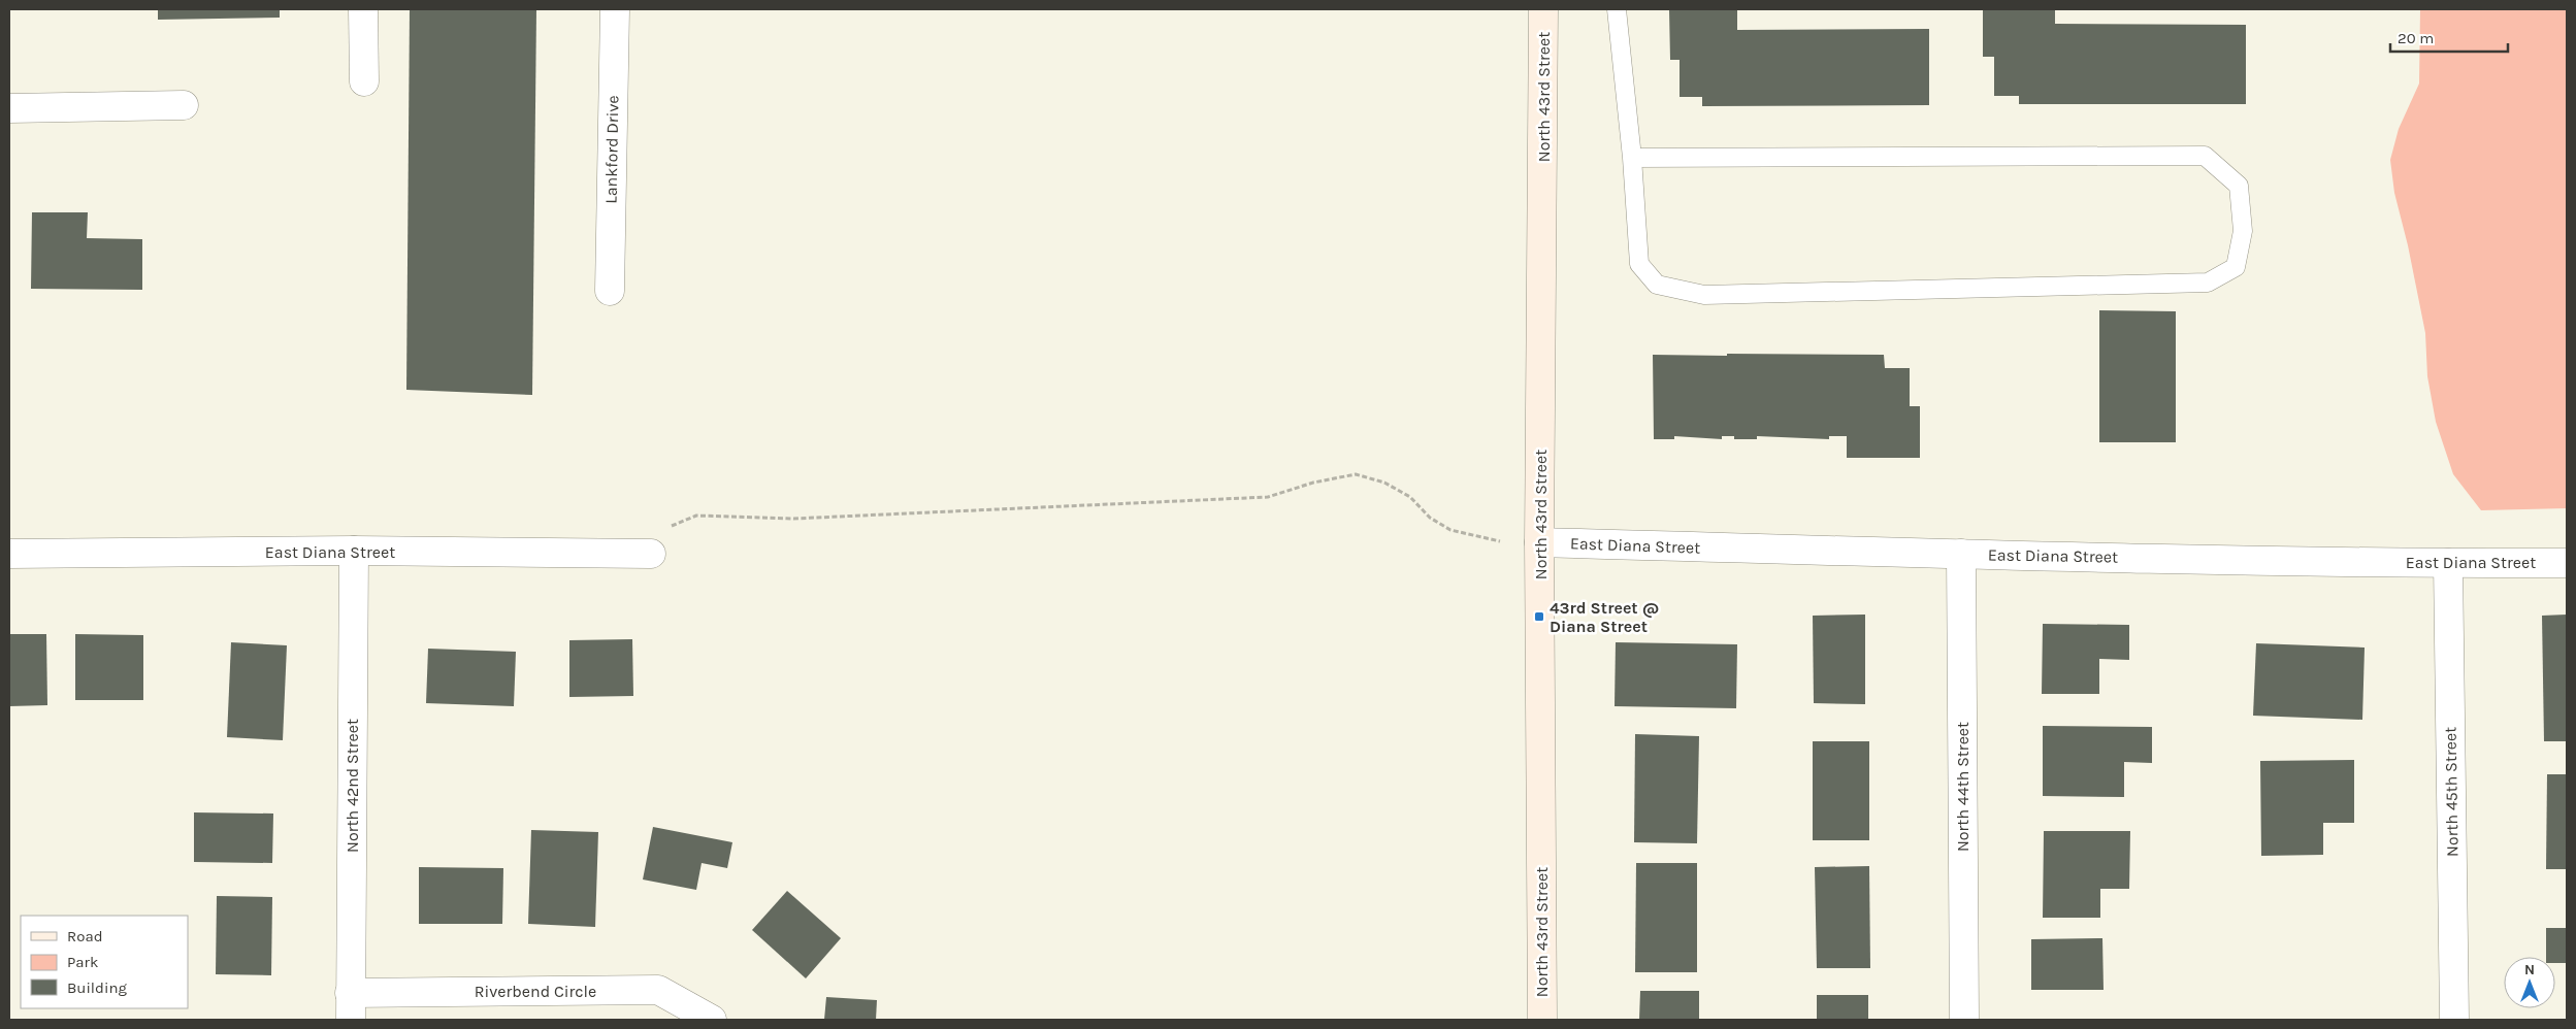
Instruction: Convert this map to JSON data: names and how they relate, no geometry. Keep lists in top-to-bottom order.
{
  "streets": {
    "street": [
      "North 43rd Street",
      "Lankford Drive",
      "East Diana Street",
      "North 42nd Street",
      "North 44th Street",
      "North 45th Street",
      "Riverbend Circle"
    ]
  },
  "crossings": [
    ["North 43rd Street", "East Diana Street"],
    ["East Diana Street", "North 42nd Street"],
    ["East Diana Street", "North 44th Street"],
    ["East Diana Street", "North 45th Street"],
    ["North 42nd Street", "Riverbend Circle"]
  ],
  "places": {
    "transit": ["43rd Street @ Diana Street"]
  },
  "legend": ["Road", "Park", "Building"],
  "scale_bar": "20 m",
  "north": "top"
}
